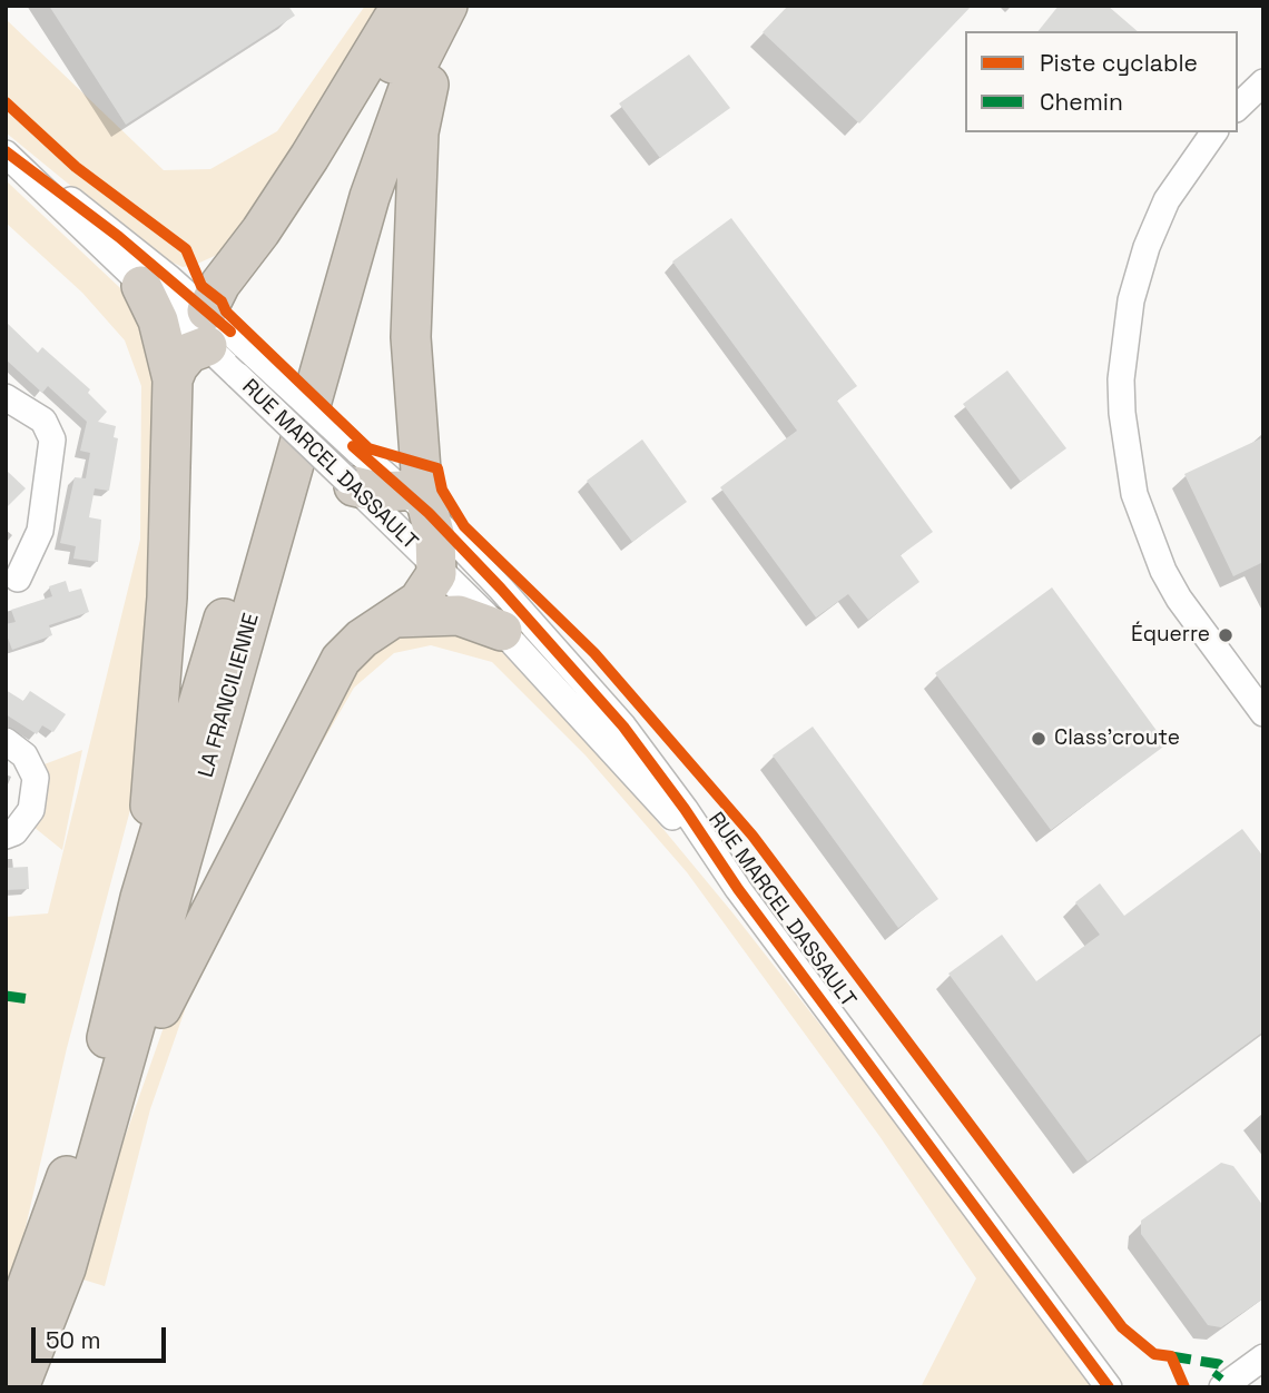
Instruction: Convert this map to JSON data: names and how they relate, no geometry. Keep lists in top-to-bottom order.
{
  "streets": {
    "highway": ["LA FRANCILIENNE"],
    "street": ["RUE MARCEL DASSAULT"]
  },
  "places": ["Équerre", "Class'croute"],
  "legend": ["Piste cyclable", "Chemin"],
  "scale_bar": "50 m"
}
